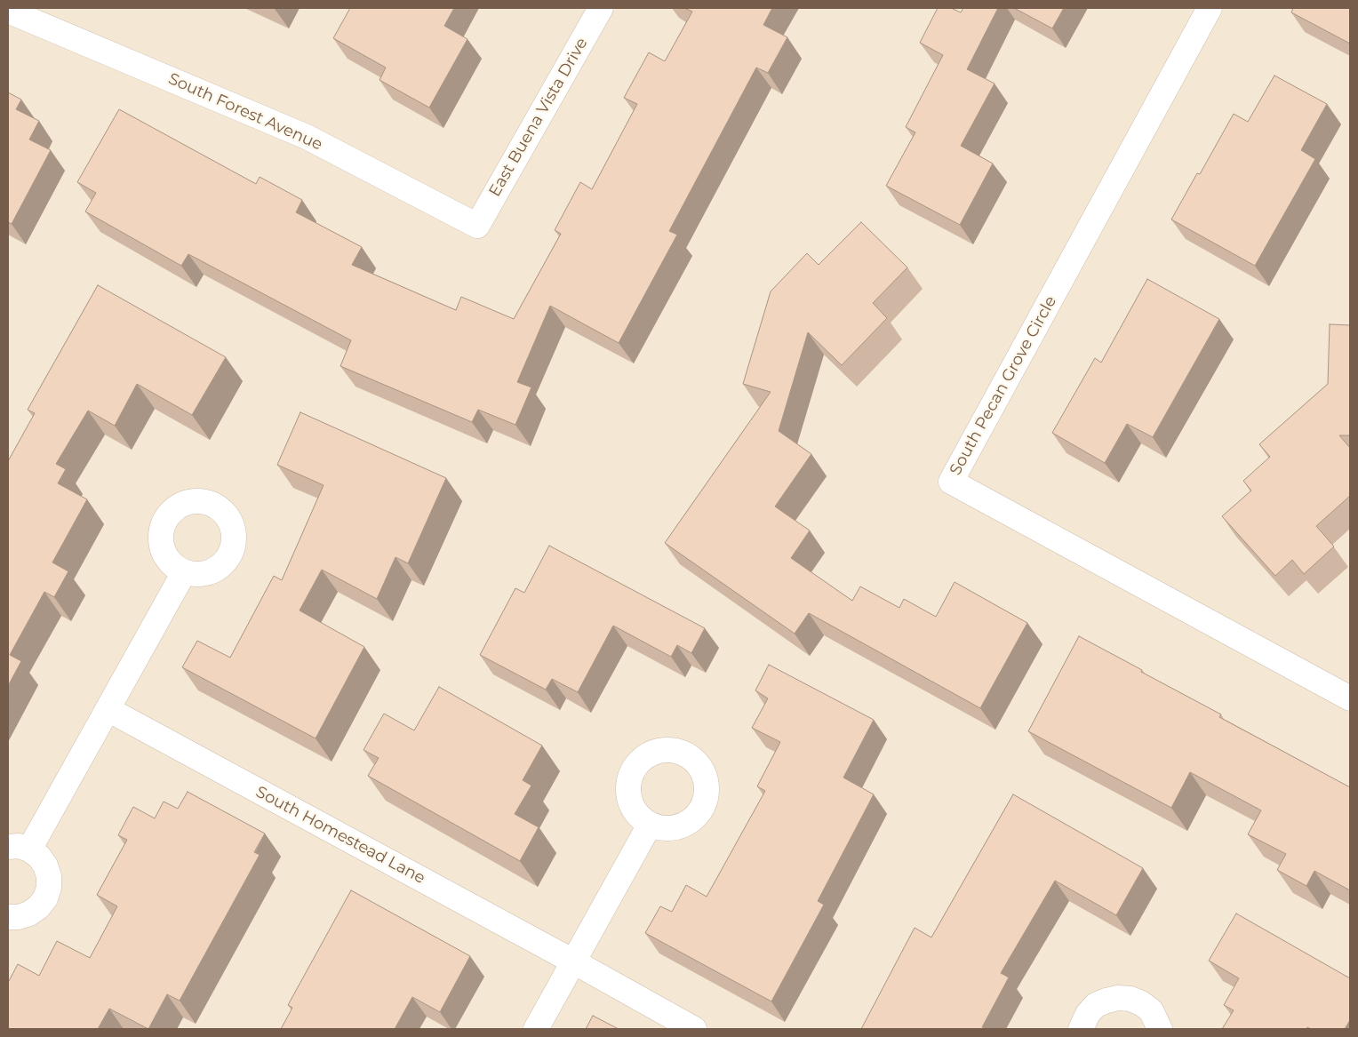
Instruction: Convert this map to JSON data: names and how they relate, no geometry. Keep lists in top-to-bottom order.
{
  "streets": {
    "street": [
      "South Forest Avenue",
      "East Buena Vista Drive",
      "South Pecan Grove Circle",
      "South Homestead Lane"
    ]
  },
  "crossings": [
    ["South Forest Avenue", "East Buena Vista Drive"]
  ]
}
